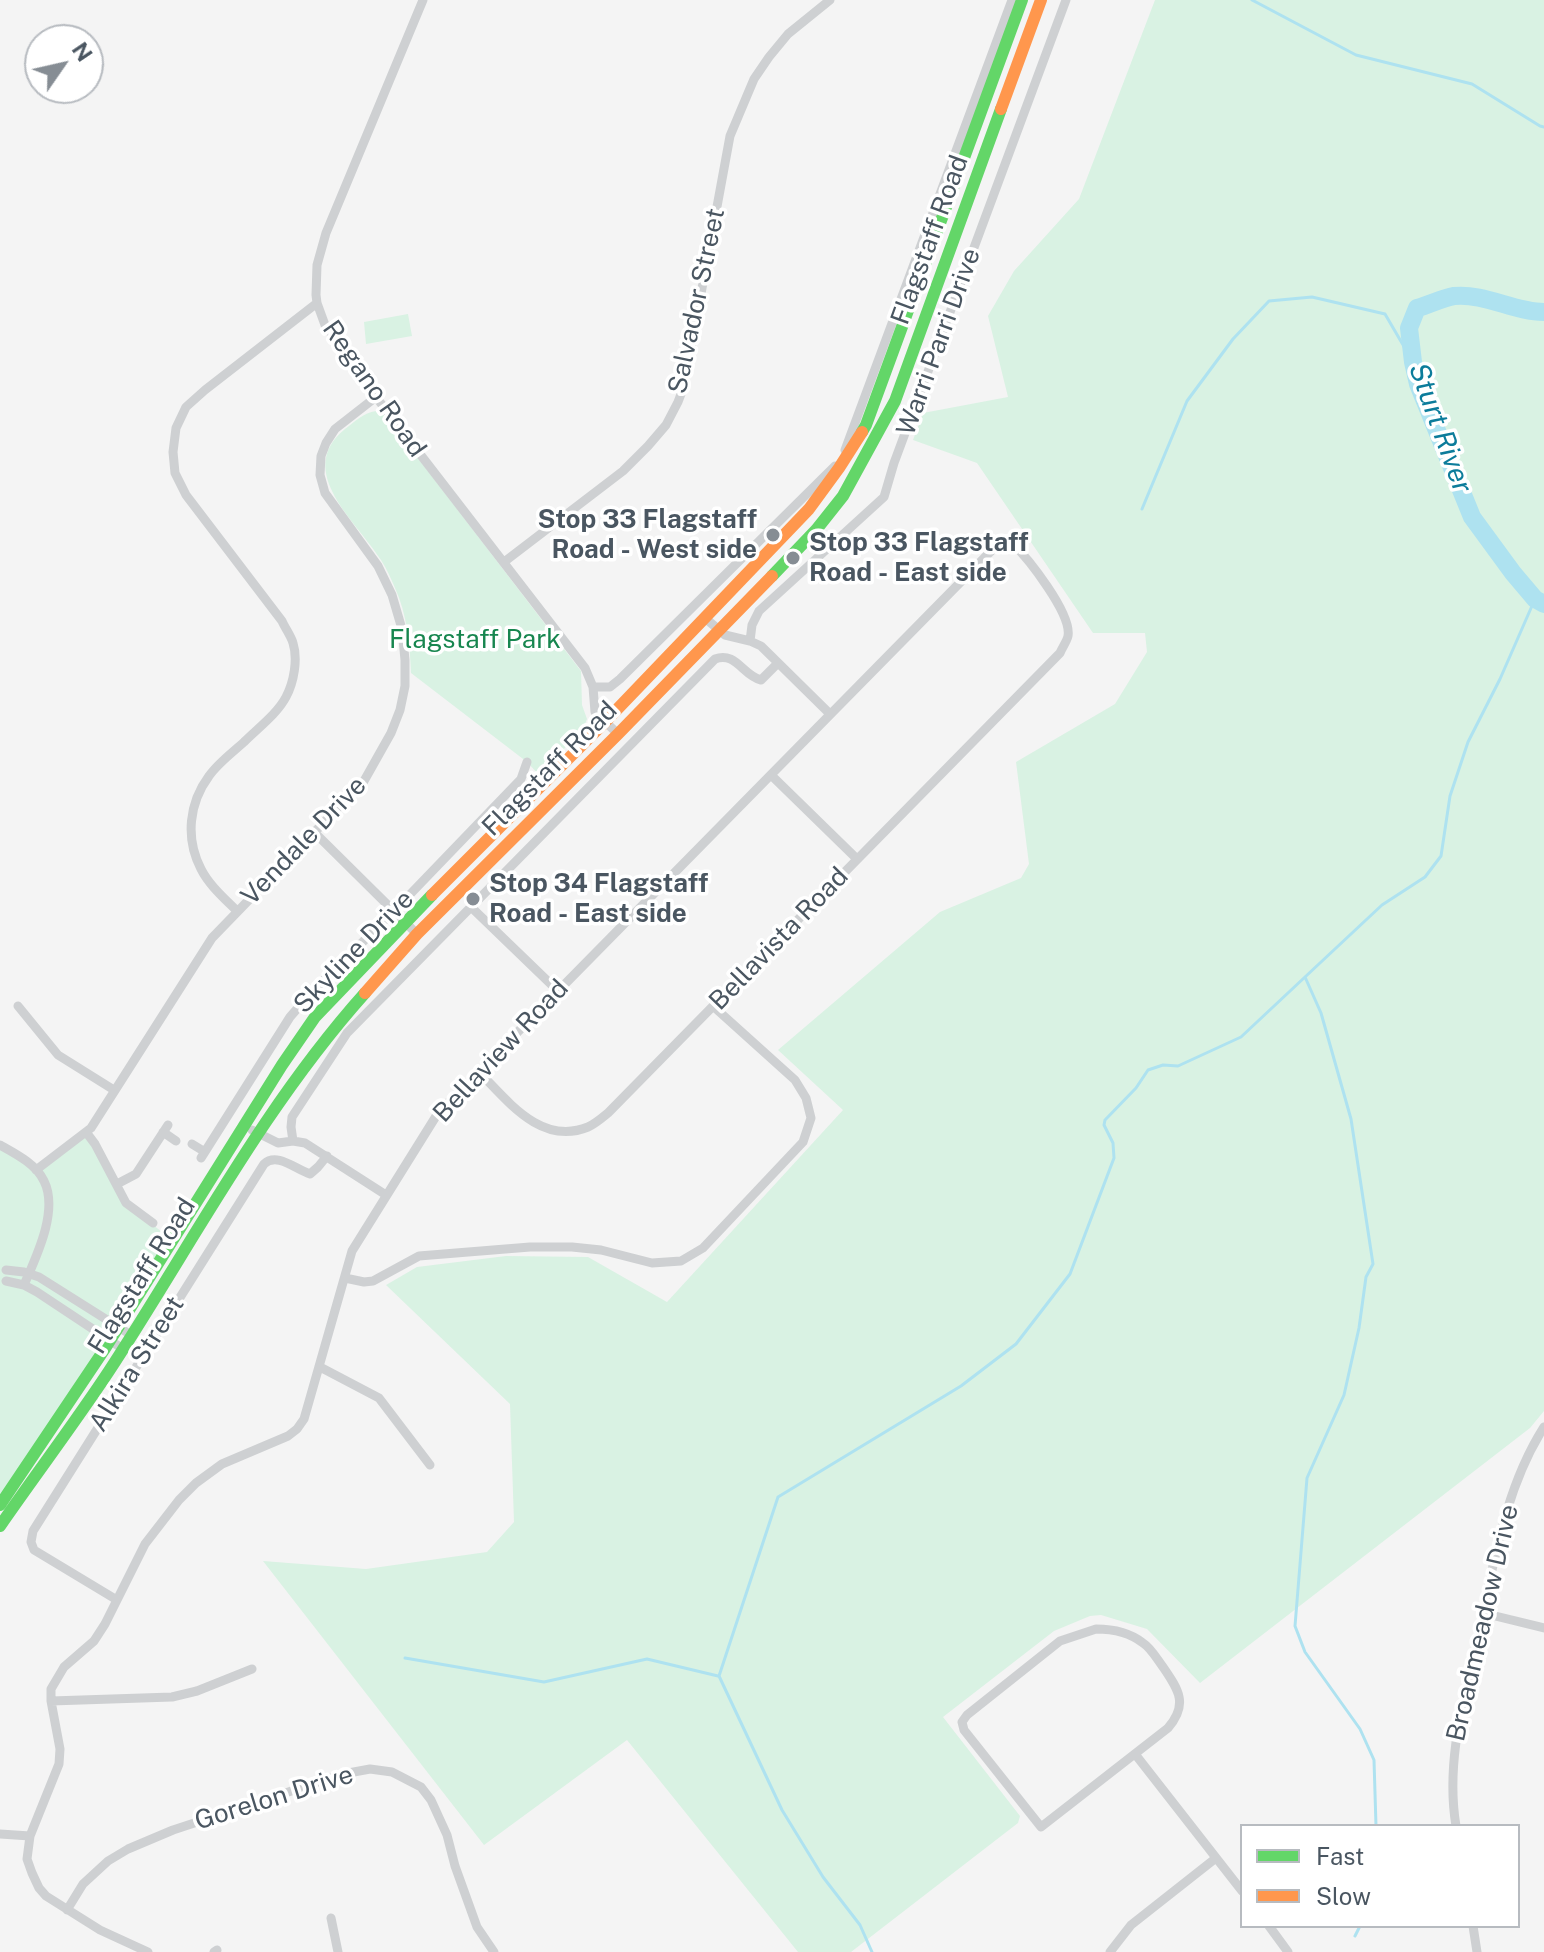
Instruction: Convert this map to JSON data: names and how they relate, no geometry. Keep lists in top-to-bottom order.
{
  "streets": {
    "main road": ["Flagstaff Road"],
    "street": [
      "Salvador Street",
      "Warri Parri Drive",
      "Regano Road",
      "Vendale Drive",
      "Bellavista Road",
      "Skyline Drive",
      "Bellaview Road",
      "Alkira Street",
      "Broadmeadow Drive",
      "Gorelon Drive"
    ]
  },
  "crossings": [
    ["Flagstaff Road", "Regano Road"],
    ["Salvador Street", "Regano Road"],
    ["Regano Road", "Vendale Drive"],
    ["Bellavista Road", "Bellaview Road"],
    ["Bellaview Road", "Alkira Street"]
  ],
  "water": ["Sturt River"],
  "parks": ["Flagstaff Park"],
  "places": ["Stop 33 Flagstaff Road - West side", "Stop 33 Flagstaff Road - East side", "Stop 34 Flagstaff Road - East side"],
  "legend": ["Fast", "Slow"],
  "north": "top right"
}
